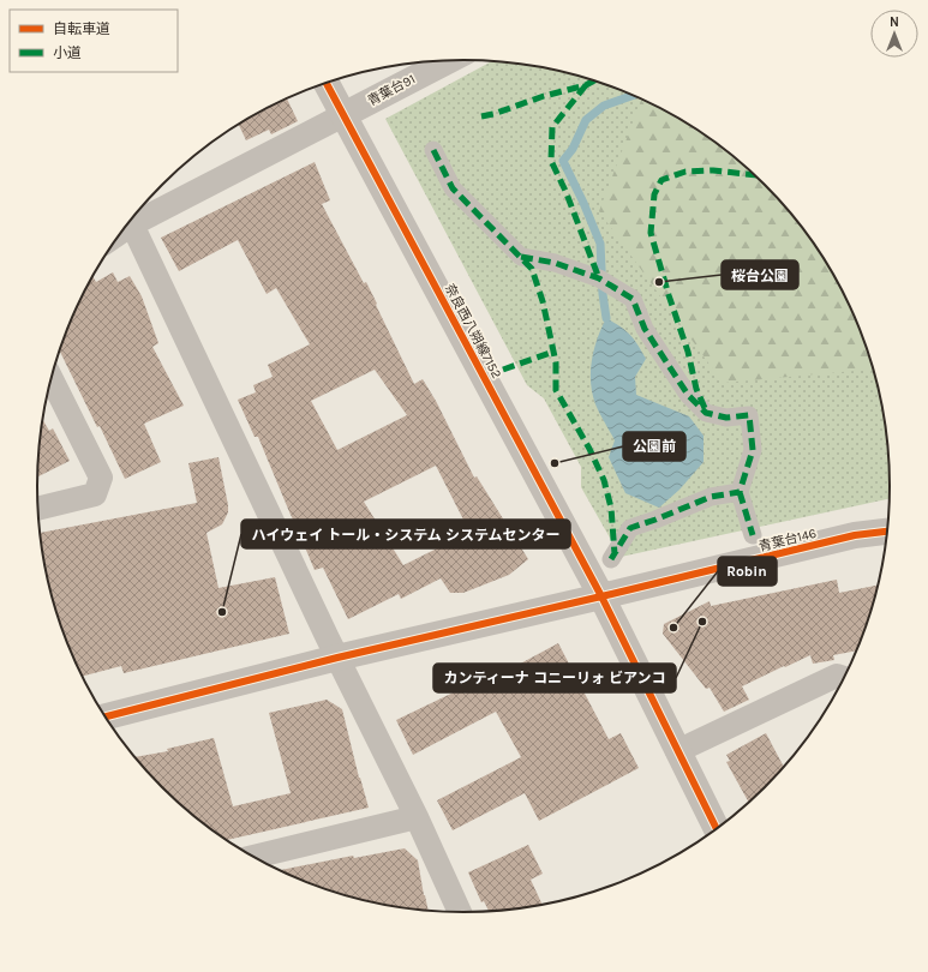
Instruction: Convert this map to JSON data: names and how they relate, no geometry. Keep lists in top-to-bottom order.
{
  "streets": {
    "street": ["青葉台91", "奈良西八朔線7152", "青葉台146"]
  },
  "crossings": [
    ["青葉台91", "奈良西八朔線7152"],
    ["奈良西八朔線7152", "青葉台146"]
  ],
  "places": [
    "桜台公園",
    "公園前",
    "ハイウェイ トール・システム システムセンター",
    "カンティーナ コニーリォ ビアンコ",
    "Robin"
  ],
  "legend": ["自転車道", "小道"],
  "north": "top"
}
